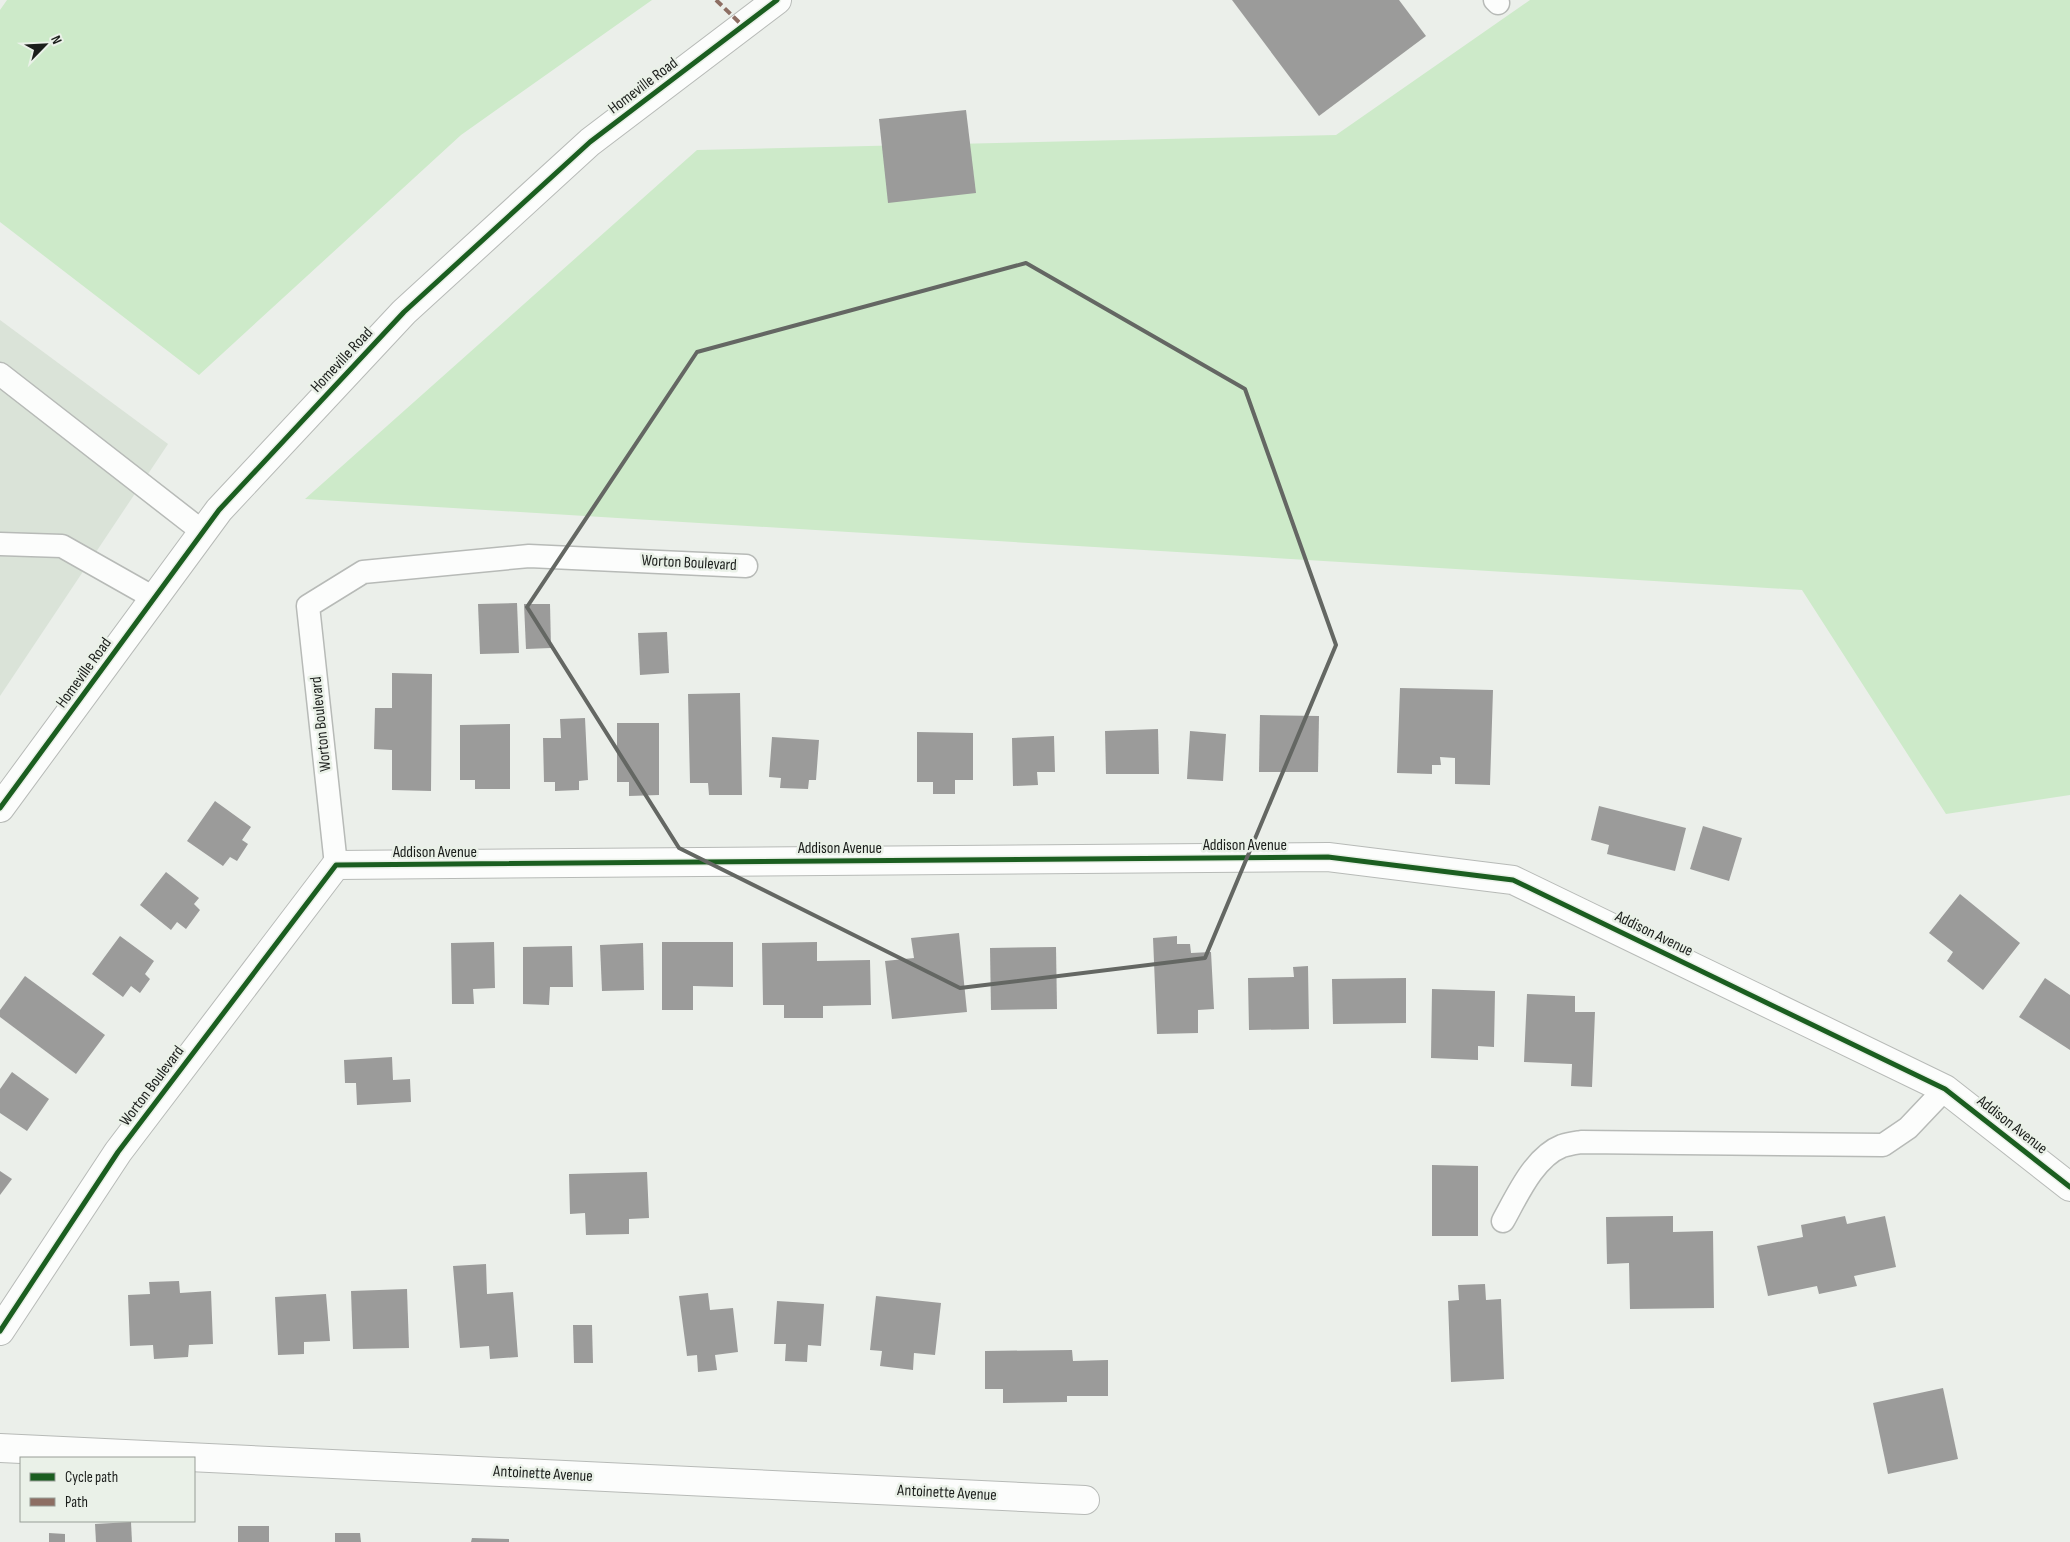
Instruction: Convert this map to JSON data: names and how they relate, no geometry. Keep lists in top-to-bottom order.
{
  "streets": {
    "street": [
      "Homeville Road",
      "Worton Boulevard",
      "Addison Avenue",
      "Antoinette Avenue"
    ]
  },
  "crossings": [
    ["Worton Boulevard", "Addison Avenue"]
  ],
  "legend": ["Cycle path", "Path"],
  "north": "top right"
}
